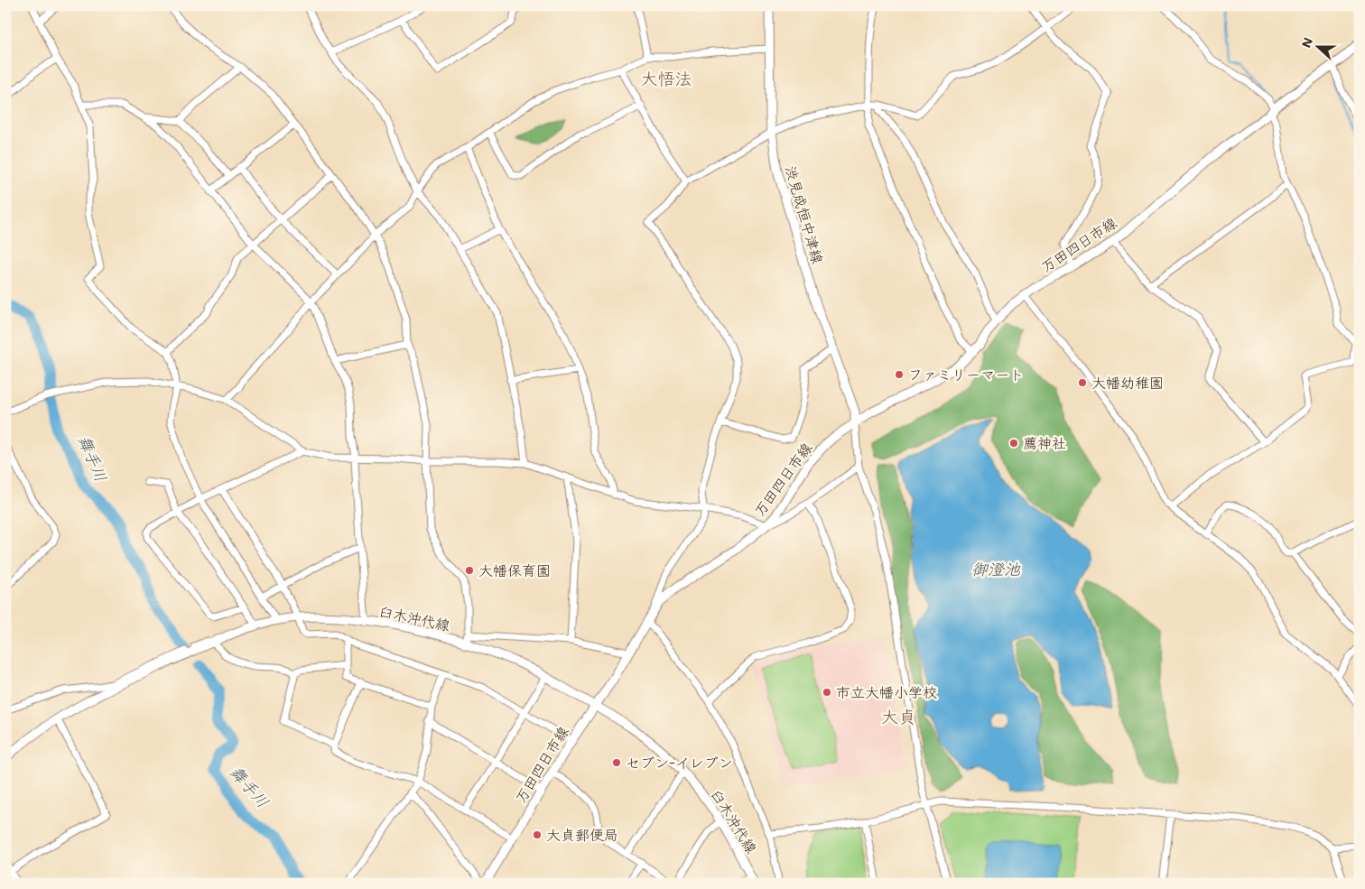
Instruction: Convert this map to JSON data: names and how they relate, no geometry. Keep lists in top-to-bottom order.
{
  "streets": {
    "main road": ["渋見成恒中津線", "万田四日市線", "臼木沖代線"]
  },
  "crossings": [
    ["渋見成恒中津線", "万田四日市線"],
    ["万田四日市線", "臼木沖代線"]
  ],
  "districts": ["大悟法", "大貞"],
  "water": ["舞手川", "御澄池"],
  "places": [
    "ファミリーマート",
    "大幡幼稚園",
    "薦神社",
    "大幡保育園",
    "市立大幡小学校",
    "セブン-イレブン",
    "大貞郵便局"
  ],
  "north": "left"
}
